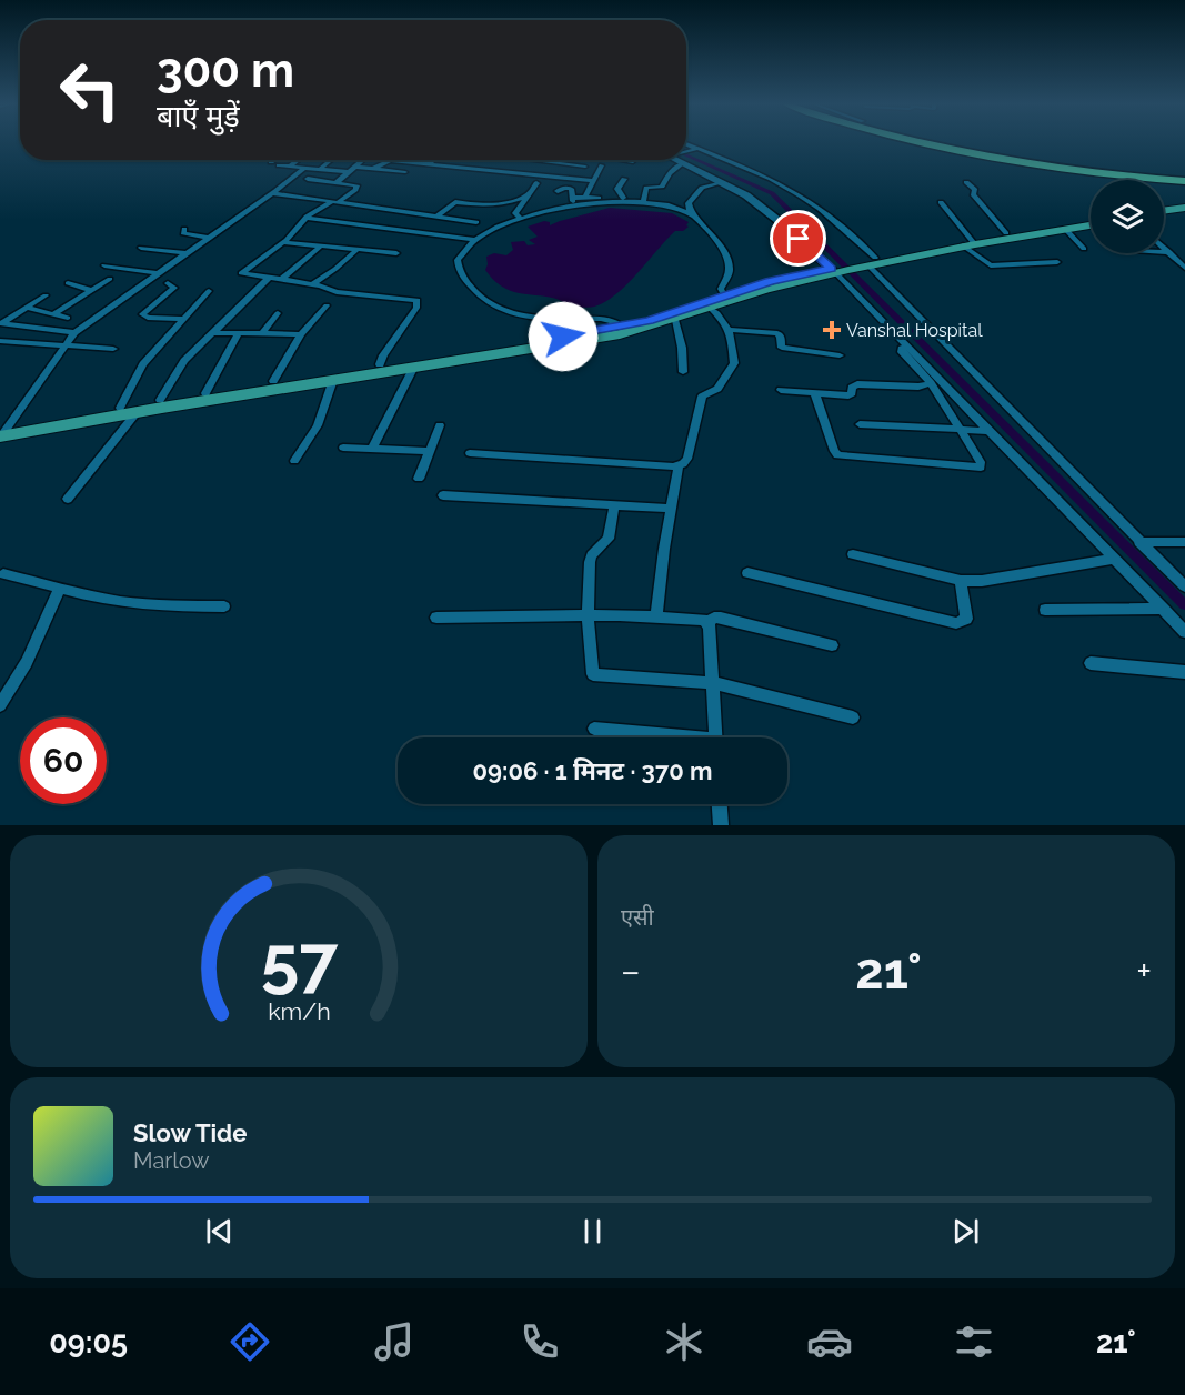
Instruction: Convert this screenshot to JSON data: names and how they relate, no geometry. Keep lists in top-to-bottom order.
{
  "places": {
    "health": ["Vanshal Hospital"]
  },
  "page": {
    "turn": ["300 m", "बाएँ मुड़ें"],
    "limit": "60",
    "trip": "09:06 · 1 मिनट · 370 m",
    "tile": "एसी",
    "heat": ["−", "21°", "+"],
    "song": ["Slow Tide", "Marlow"],
    "tabs": ["09:05", "21°"],
    "gauge": ["57", "km/h"]
  }
}
